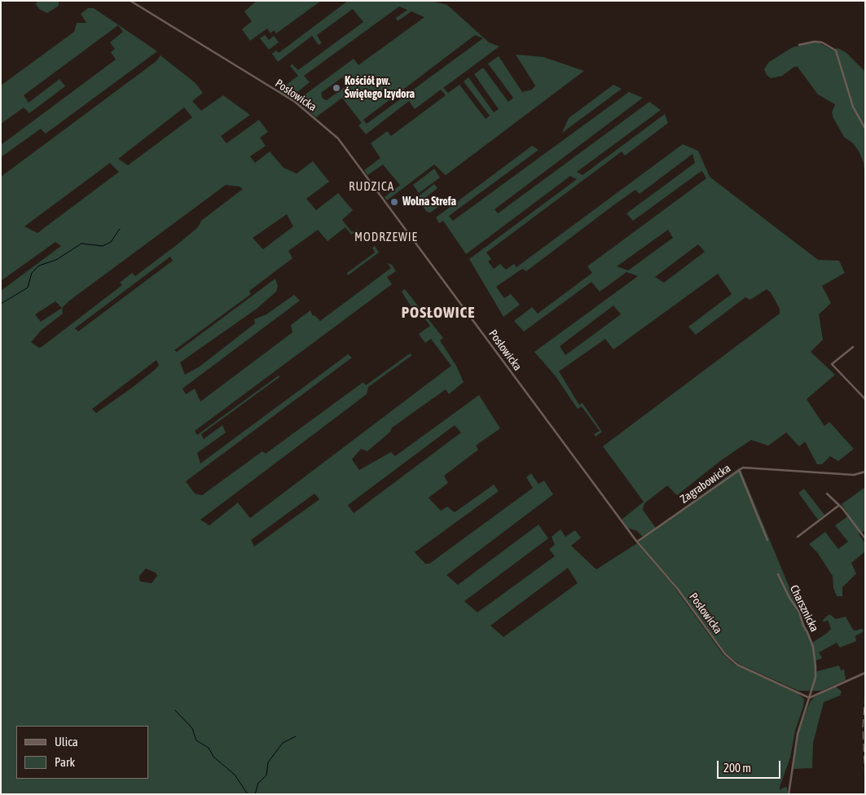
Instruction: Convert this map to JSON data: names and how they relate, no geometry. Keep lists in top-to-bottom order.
{
  "streets": {
    "street": ["Posłowicka", "Zagrabowicka", "Charsznicka"]
  },
  "crossings": [
    ["Posłowicka", "Zagrabowicka"],
    ["Posłowicka", "Charsznicka"]
  ],
  "districts": ["RUDZICA", "MODRZEWIE", "POSŁOWICE"],
  "places": ["Kościół pw. Świętego Izydora", "Wolna Strefa"],
  "legend": ["Ulica", "Park"],
  "scale_bar": "200 m"
}
